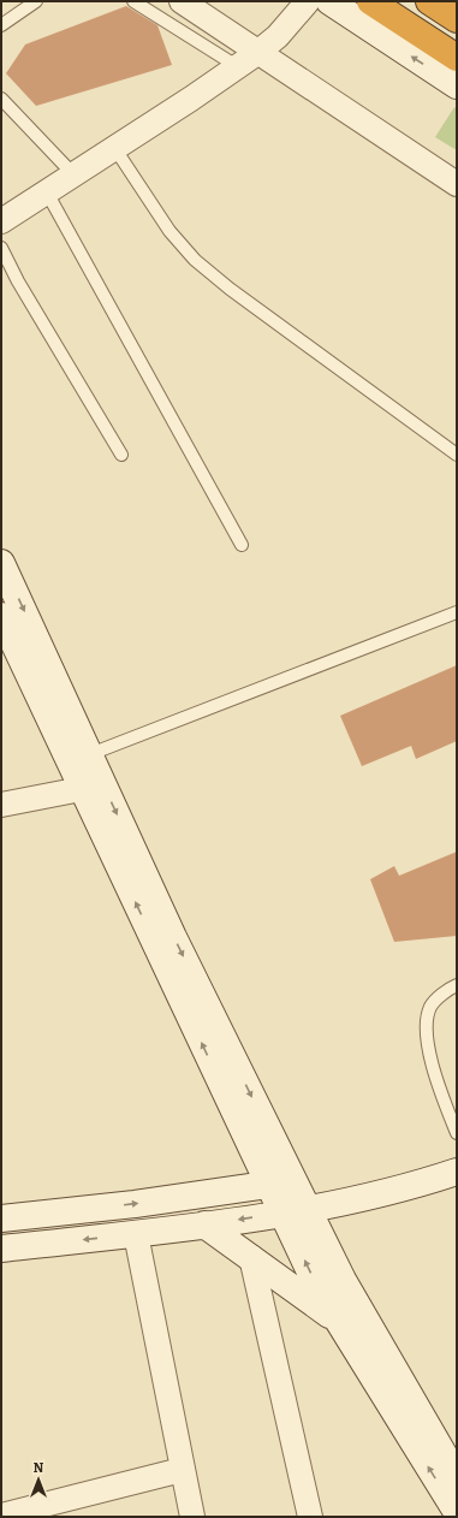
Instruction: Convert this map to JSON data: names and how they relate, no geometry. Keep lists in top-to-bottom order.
{
  "north": "top"
}
